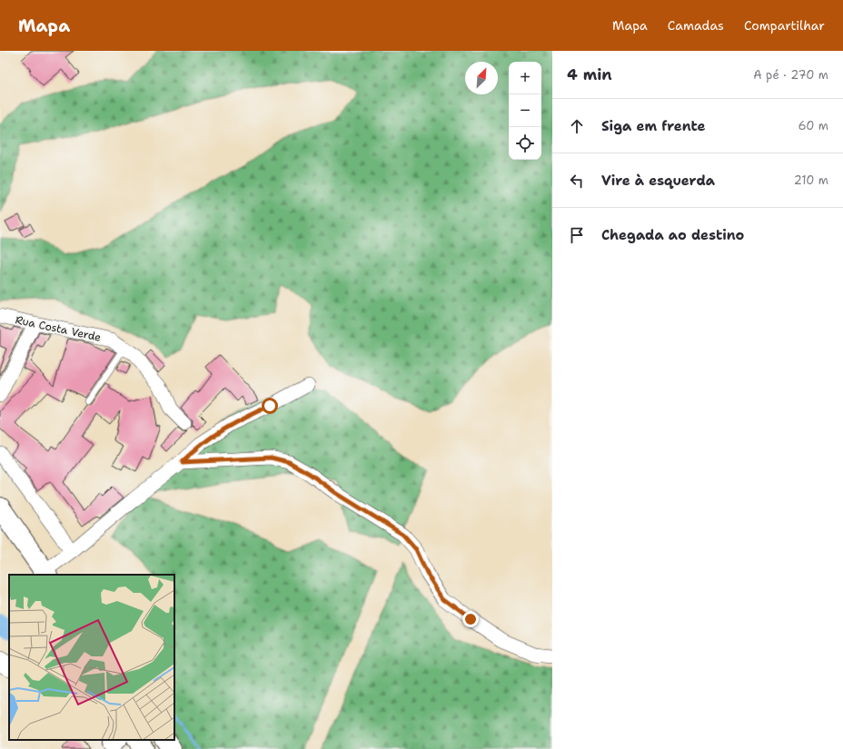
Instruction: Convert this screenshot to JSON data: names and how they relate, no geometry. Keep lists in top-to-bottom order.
{
  "streets": {
    "street": ["Rua Costa Verde"]
  },
  "north": "top right",
  "page": {
    "header": "Mapa",
    "nav": ["Mapa", "Camadas", "Compartilhar"],
    "heading": ["4 min", "A pé · 270 m"],
    "map_buttons": ["+", "−"],
    "list": [
      ["Siga em frente", "60 m"],
      ["Vire à esquerda", "210 m"],
      "Chegada ao destino"
    ]
  }
}
